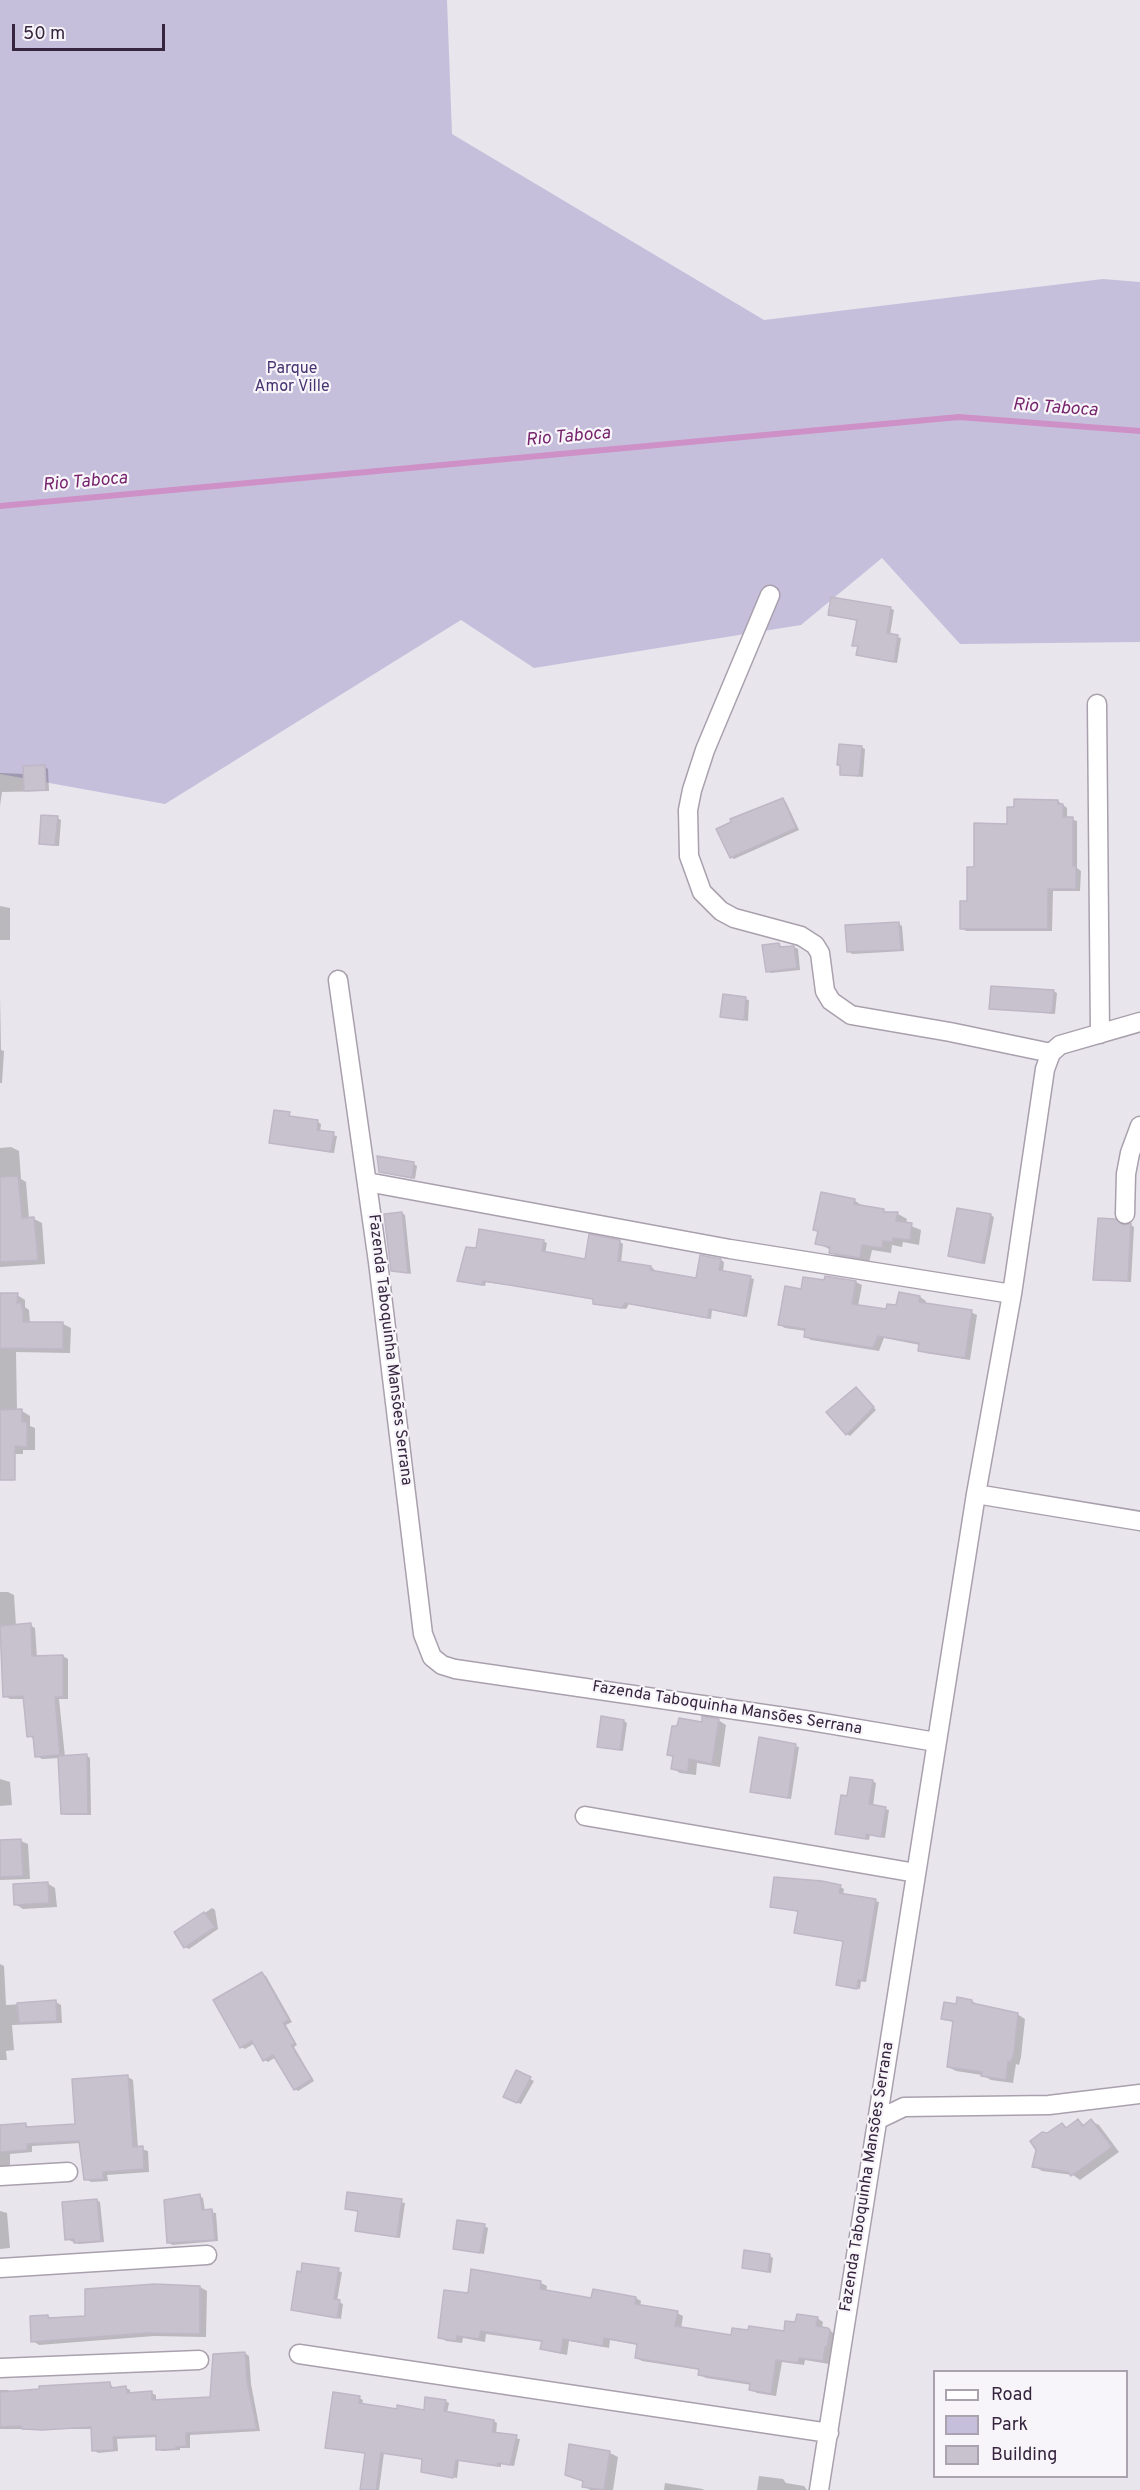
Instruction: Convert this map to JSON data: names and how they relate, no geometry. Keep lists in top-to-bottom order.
{
  "streets": {
    "street": ["Fazenda Taboquinha Mansões Serrana"]
  },
  "water": ["Rio Taboca"],
  "parks": ["Parque Amor Ville"],
  "legend": ["Road", "Park", "Building"],
  "scale_bar": "50 m"
}
